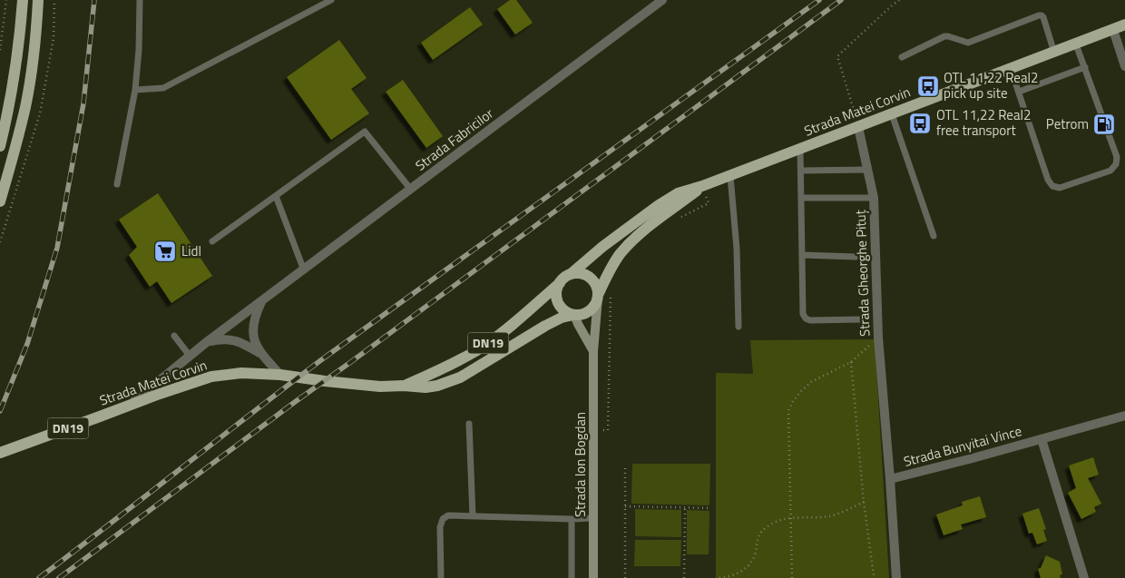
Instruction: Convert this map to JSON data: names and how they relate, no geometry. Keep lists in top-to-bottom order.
{
  "streets": {
    "main road": ["Strada Matei Corvin", "DN19", "Strada Ion Bogdan"],
    "street": ["Strada Fabricilor", "Strada Gheorghe Pituț", "Strada Bunyitai Vince"]
  },
  "crossings": [
    ["Strada Matei Corvin", "Strada Fabricilor"],
    ["Strada Matei Corvin", "Strada Gheorghe Pituț"],
    ["Strada Matei Corvin", "DN19"],
    ["Strada Matei Corvin", "Strada Ion Bogdan"],
    ["Strada Gheorghe Pituț", "Strada Bunyitai Vince"],
    ["DN19", "Strada Ion Bogdan"]
  ],
  "places": {
    "bus stop": ["OTL 11,22 Real2 pick up site", "OTL 11,22 Real2 free transport"],
    "fuel station": ["Petrom"],
    "supermarket": ["Lidl"]
  }
}
